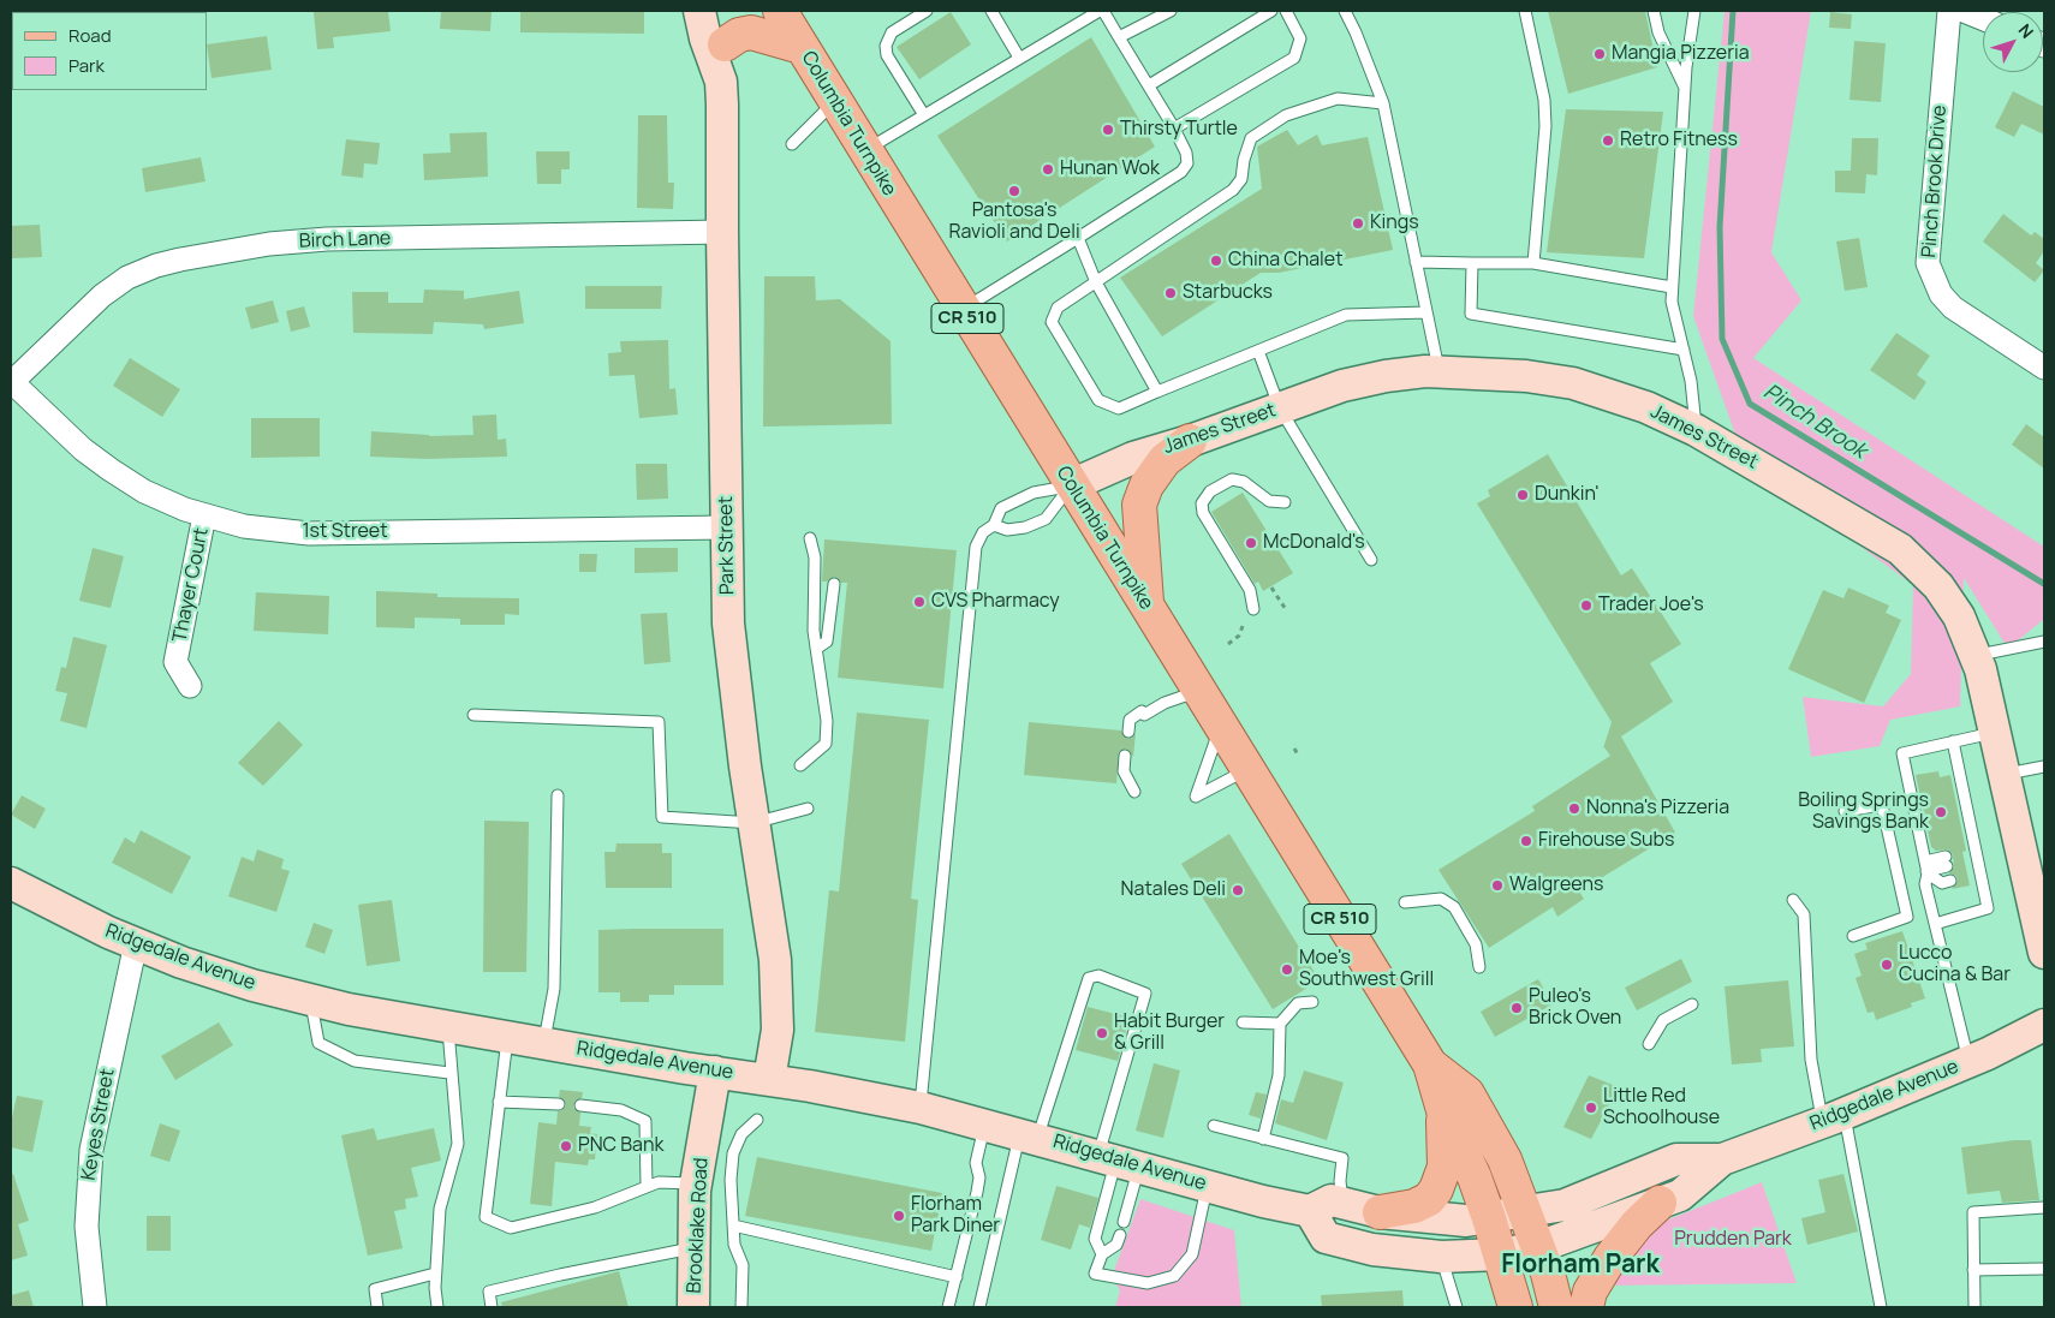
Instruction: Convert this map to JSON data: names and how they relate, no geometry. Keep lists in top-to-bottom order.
{
  "streets": {
    "main road": [
      "Columbia Turnpike",
      "CR 510",
      "James Street",
      "Park Street",
      "Ridgedale Avenue",
      "Brooklake Road"
    ],
    "street": [
      "Pinch Brook Drive",
      "Birch Lane",
      "1st Street",
      "Thayer Court",
      "Keyes Street"
    ]
  },
  "crossings": [
    ["Columbia Turnpike", "James Street"],
    ["Columbia Turnpike", "Ridgedale Avenue"],
    ["Birch Lane", "1st Street"],
    ["Birch Lane", "Park Street"],
    ["1st Street", "Park Street"],
    ["1st Street", "Thayer Court"],
    ["Park Street", "Ridgedale Avenue"],
    ["Ridgedale Avenue", "Keyes Street"],
    ["Ridgedale Avenue", "Brooklake Road"]
  ],
  "districts": ["Florham Park"],
  "water": ["Pinch Brook"],
  "parks": ["Prudden Park"],
  "places": [
    "Mangia Pizzeria",
    "Thirsty Turtle",
    "Retro Fitness",
    "Hunan Wok",
    "Pantosa's Ravioli and Deli",
    "Kings",
    "China Chalet",
    "Starbucks",
    "Dunkin'",
    "McDonald's",
    "CVS Pharmacy",
    "Trader Joe's",
    "Nonna's Pizzeria",
    "Boiling Springs Savings Bank",
    "Firehouse Subs",
    "Walgreens",
    "Natales Deli",
    "Lucco Cucina & Bar",
    "Moe's Southwest Grill",
    "Puleo's Brick Oven",
    "Habit Burger & Grill",
    "Little Red Schoolhouse",
    "PNC Bank",
    "Florham Park Diner"
  ],
  "legend": ["Road", "Park"],
  "north": "top right"
}
